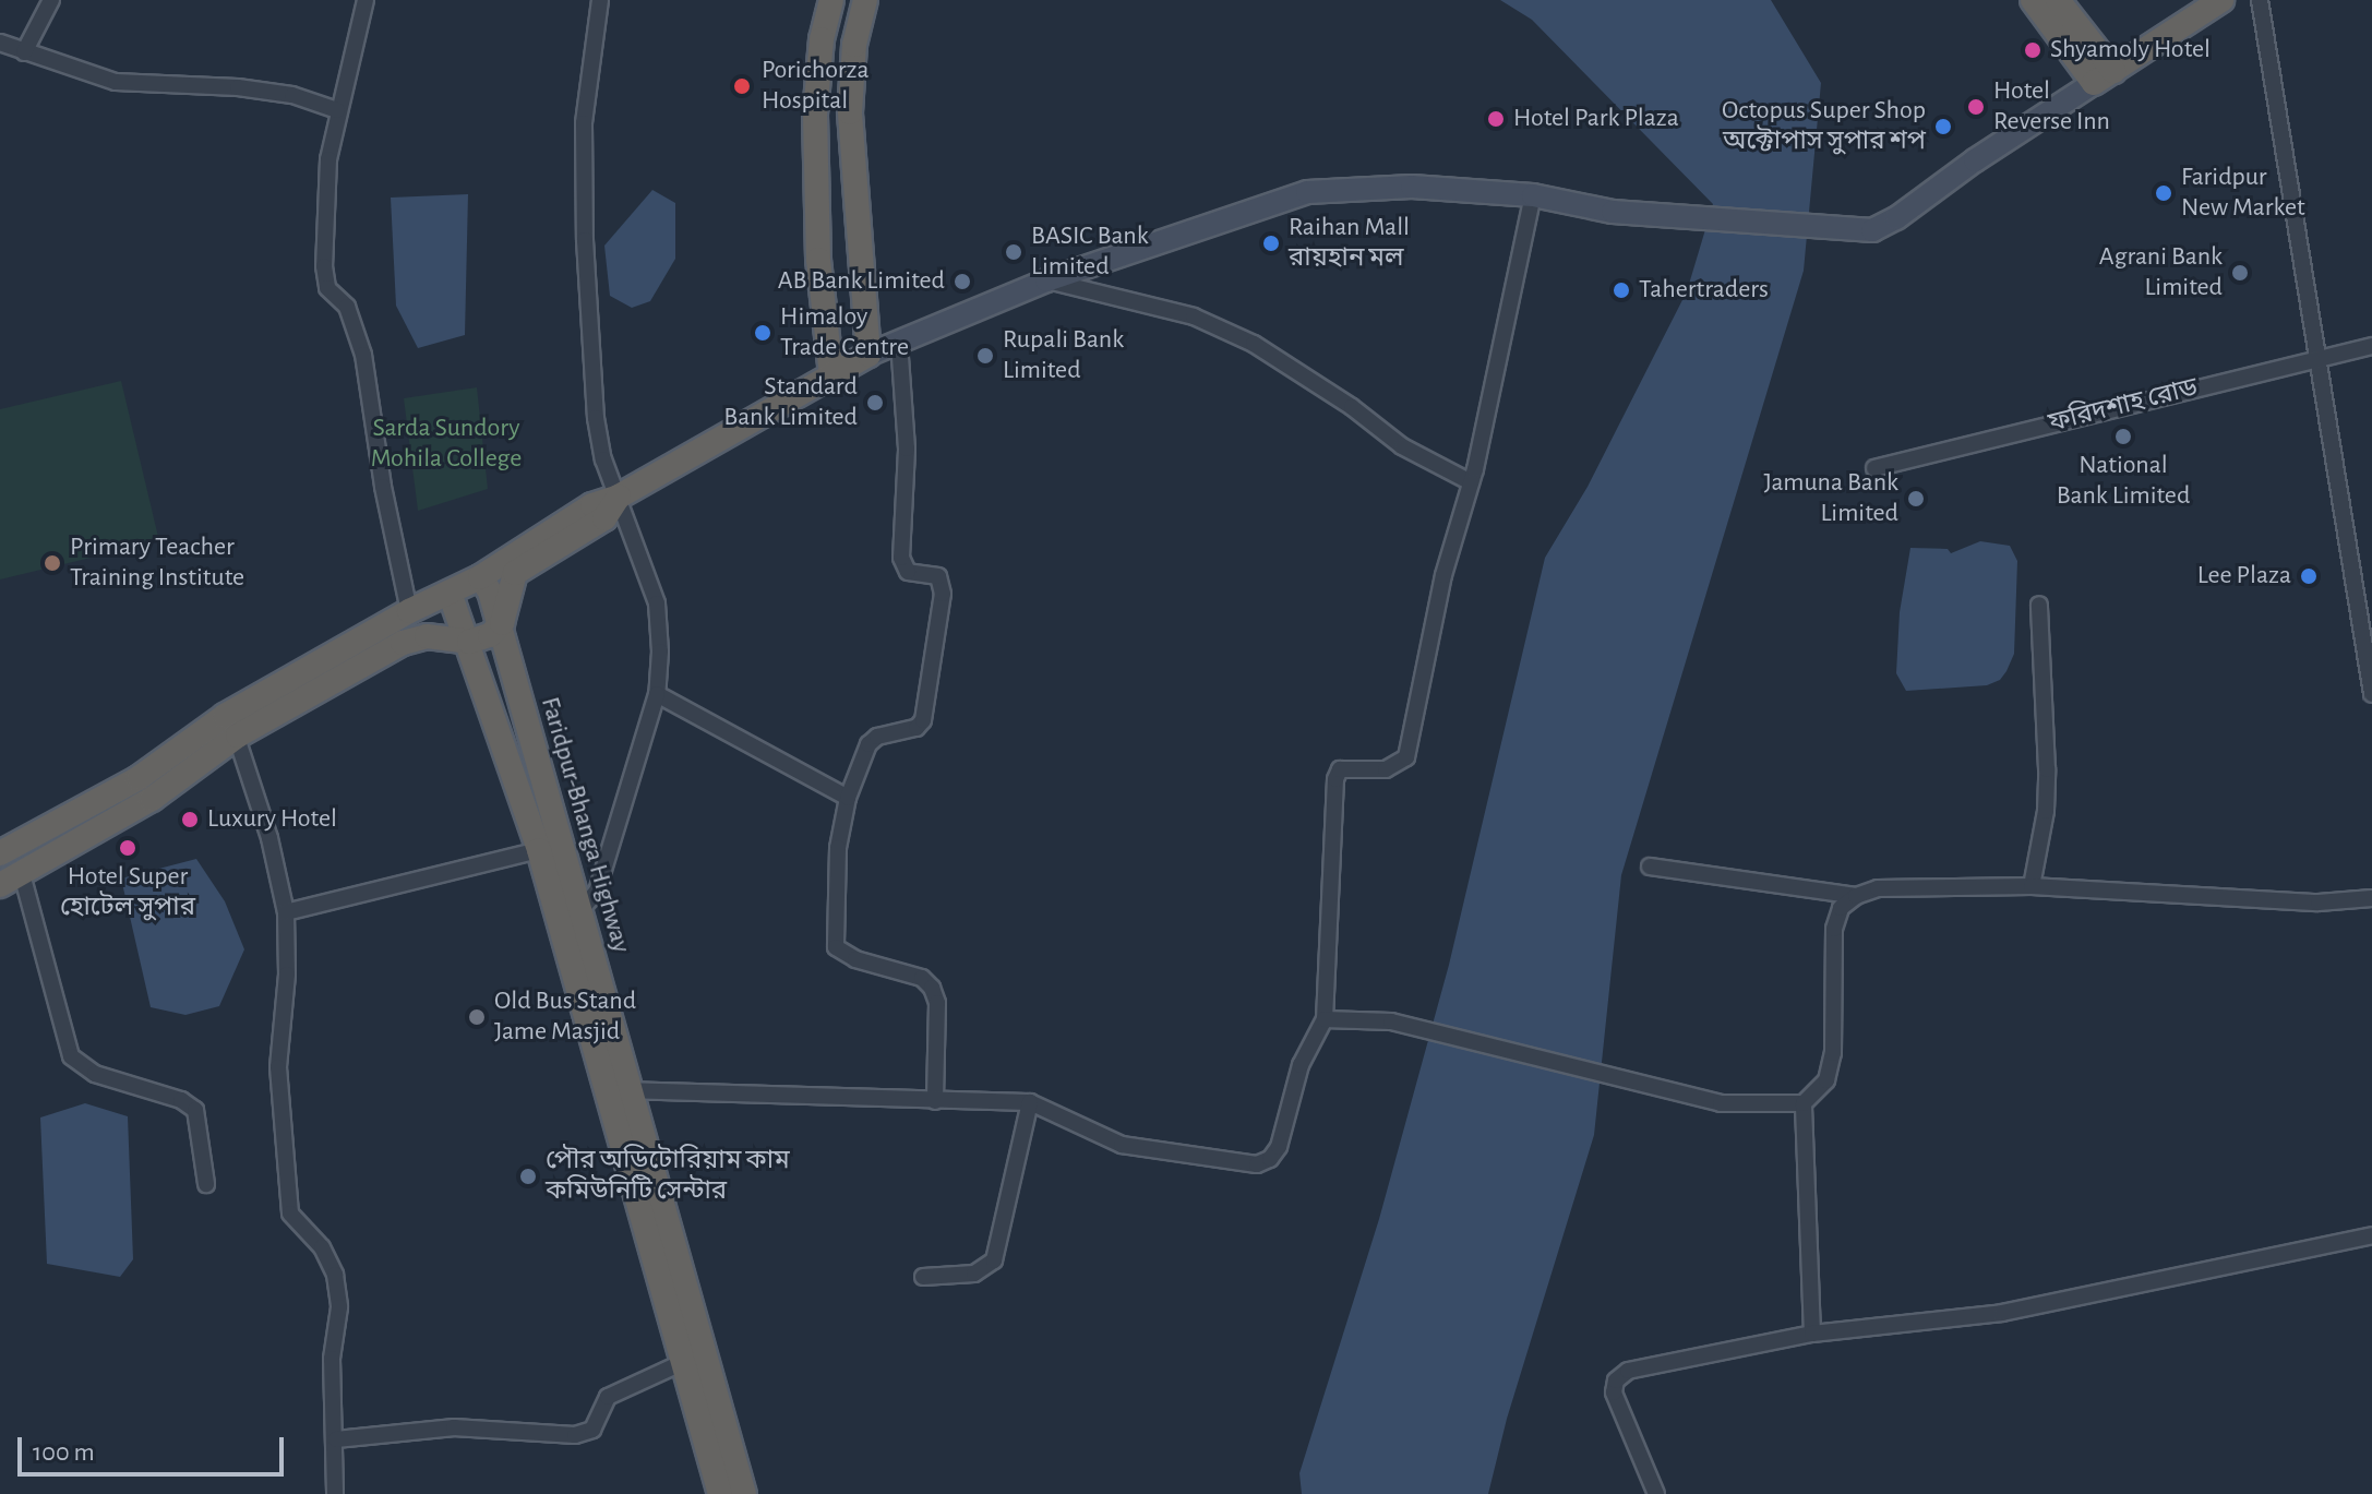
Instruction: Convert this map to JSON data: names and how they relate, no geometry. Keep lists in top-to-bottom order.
{
  "streets": {
    "highway": ["Faridpur-Bhanga Highway"],
    "street": ["ফরিদশাহ রোড"]
  },
  "parks": ["Sarda Sundory Mohila College"],
  "places": [
    "Shyamoly Hotel",
    "Porichorza Hospital",
    "Hotel Reverse Inn",
    "Hotel Park Plaza",
    "Octopus Super Shop অক্টোপাস সুপার শপ",
    "Faridpur New Market",
    "Raihan Mall রায়হান মল",
    "BASIC Bank Limited",
    "Agrani Bank Limited",
    "AB Bank Limited",
    "Tahertraders",
    "Himaloy Trade Centre",
    "Rupali Bank Limited",
    "Standard Bank Limited",
    "National Bank Limited",
    "Jamuna Bank Limited",
    "Primary Teacher Training Institute",
    "Lee Plaza",
    "Luxury Hotel",
    "Hotel Super হোটেল সুপার",
    "Old Bus Stand Jame Masjid",
    "পৌর অডিটোরিয়াম কাম কমিউনিটি সেন্টার"
  ],
  "scale_bar": "100 m"
}
